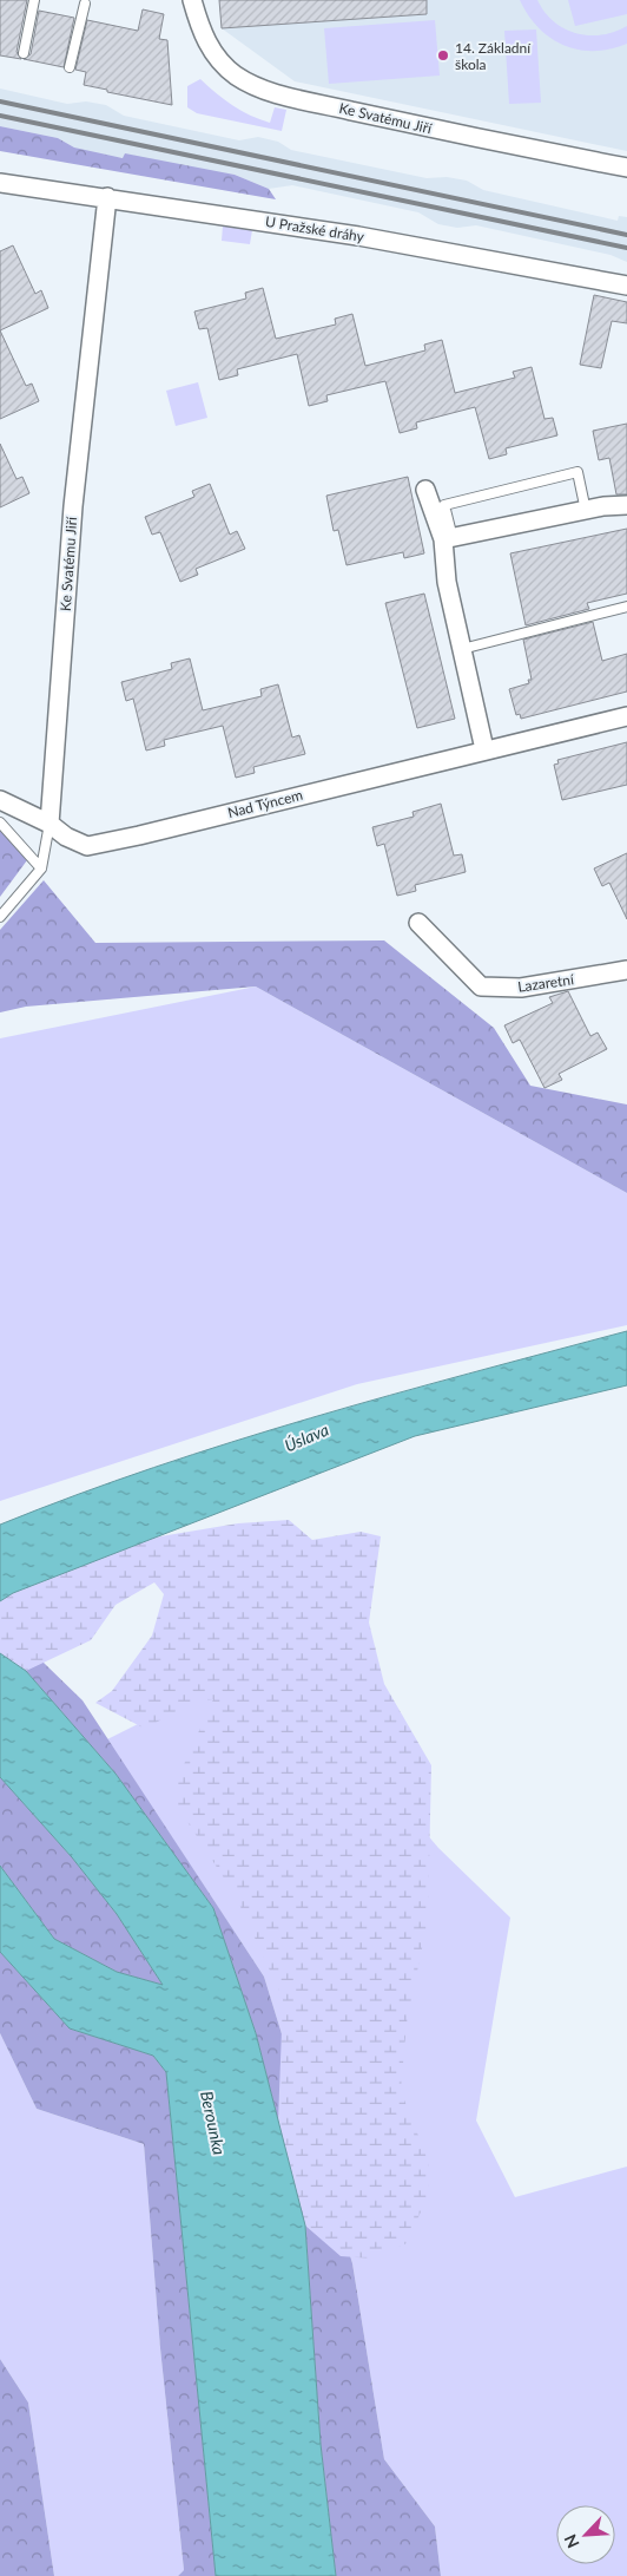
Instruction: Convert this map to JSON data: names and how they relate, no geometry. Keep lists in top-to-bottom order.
{
  "streets": {
    "street": [
      "Ke Svatému Jiří",
      "U Pražské dráhy",
      "Nad Týncem",
      "Lazaretní"
    ]
  },
  "crossings": [
    ["Ke Svatému Jiří", "U Pražské dráhy"],
    ["Ke Svatému Jiří", "Nad Týncem"]
  ],
  "water": ["Úslava", "Berounka"],
  "places": ["14. Základní škola"],
  "north": "bottom left"
}
